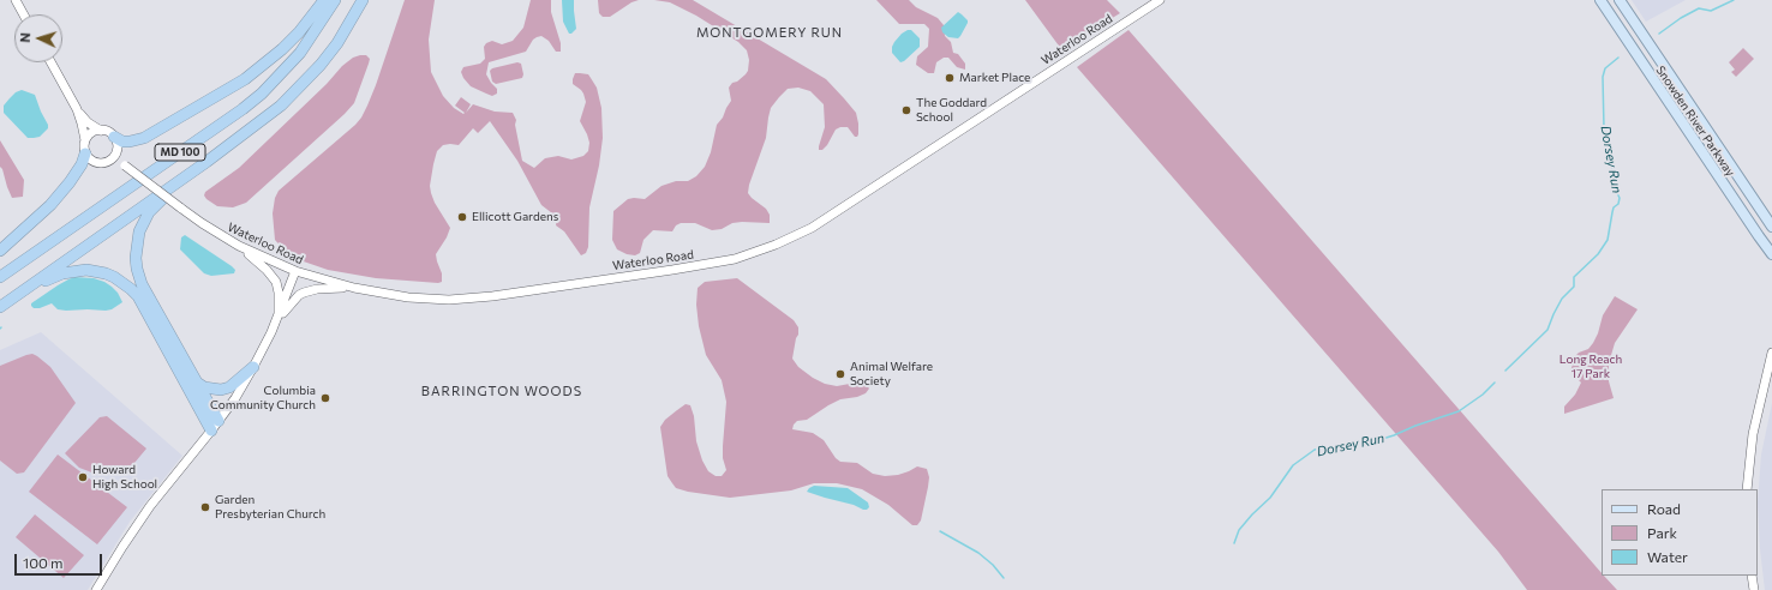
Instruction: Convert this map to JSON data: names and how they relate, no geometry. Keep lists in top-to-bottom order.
{
  "streets": {
    "highway": ["MD 100"],
    "main road": ["Waterloo Road", "Snowden River Parkway"]
  },
  "districts": ["MONTGOMERY RUN", "BARRINGTON WOODS"],
  "water": ["Dorsey Run"],
  "parks": ["Long Reach 17 Park"],
  "places": [
    "Market Place",
    "The Goddard School",
    "Ellicott Gardens",
    "Animal Welfare Society",
    "Columbia Community Church",
    "Howard High School",
    "Garden Presbyterian Church"
  ],
  "legend": ["Road", "Park", "Water"],
  "scale_bar": "100 m",
  "north": "left"
}
